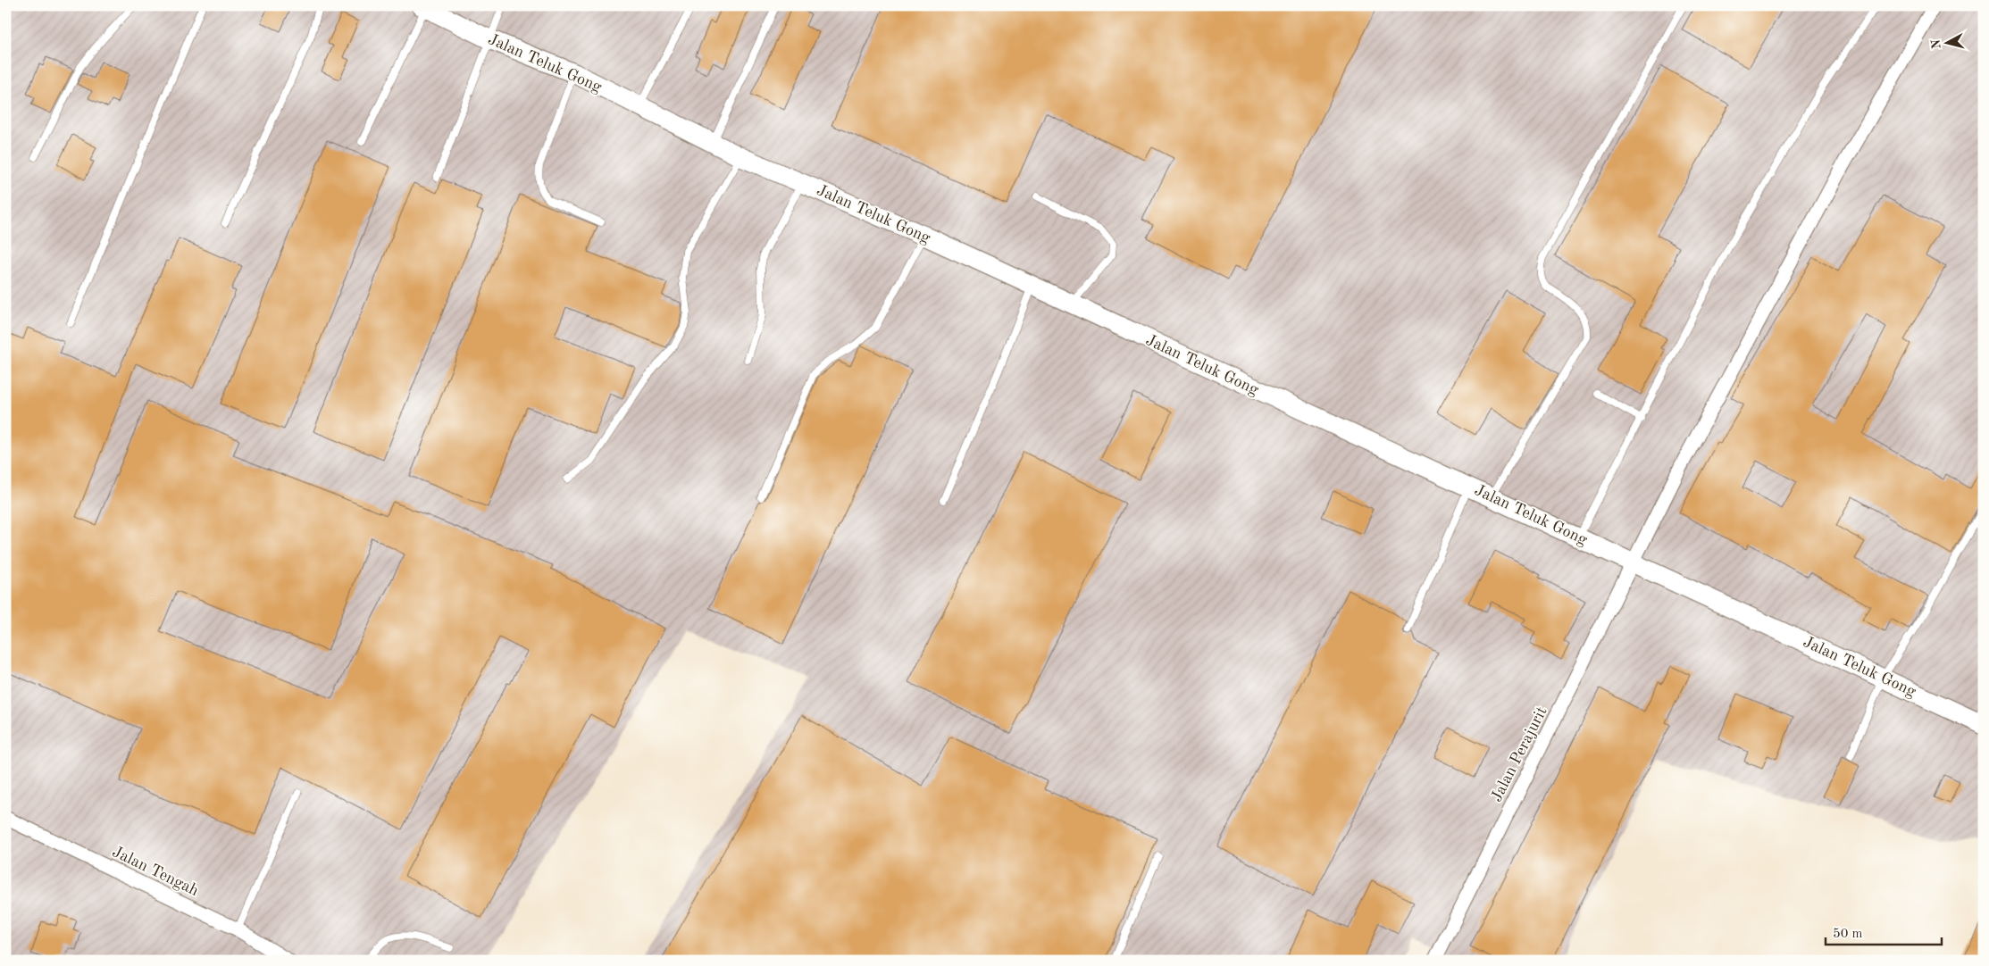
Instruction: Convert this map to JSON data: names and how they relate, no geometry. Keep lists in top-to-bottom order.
{
  "streets": {
    "street": ["Jalan Teluk Gong", "Jalan Perajurit", "Jalan Tengah"]
  },
  "crossings": [
    ["Jalan Teluk Gong", "Jalan Perajurit"]
  ],
  "scale_bar": "50 m",
  "north": "left"
}
